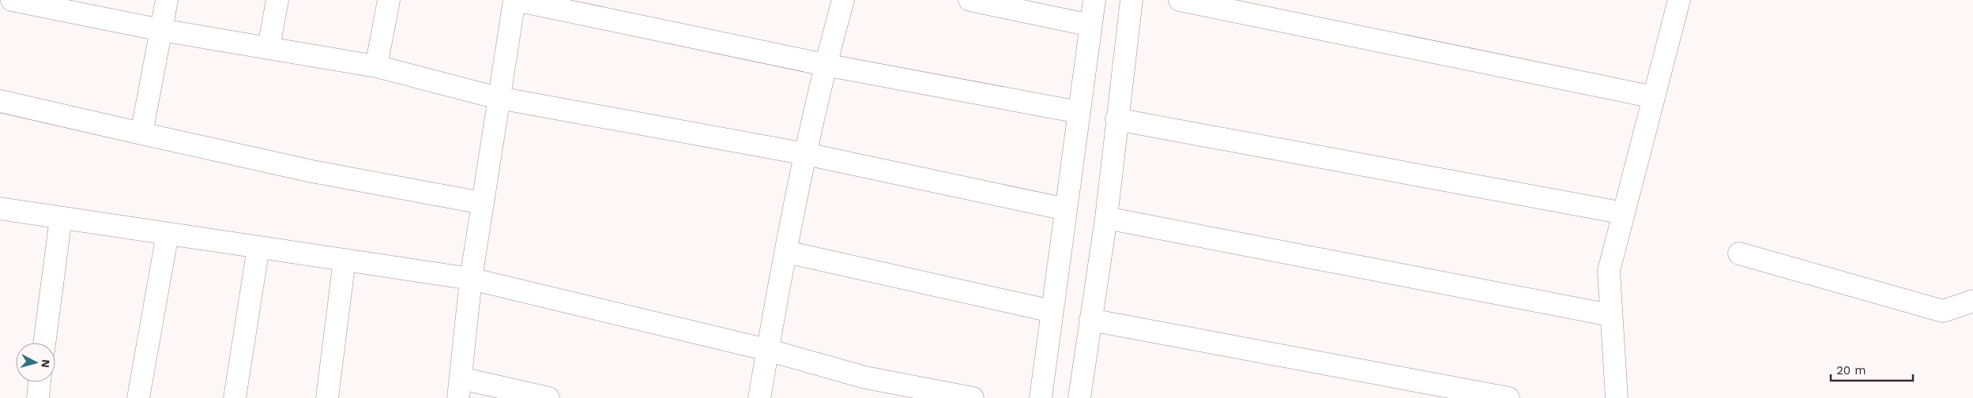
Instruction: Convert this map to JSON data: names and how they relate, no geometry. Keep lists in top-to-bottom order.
{
  "scale_bar": "20 m",
  "north": "right"
}
